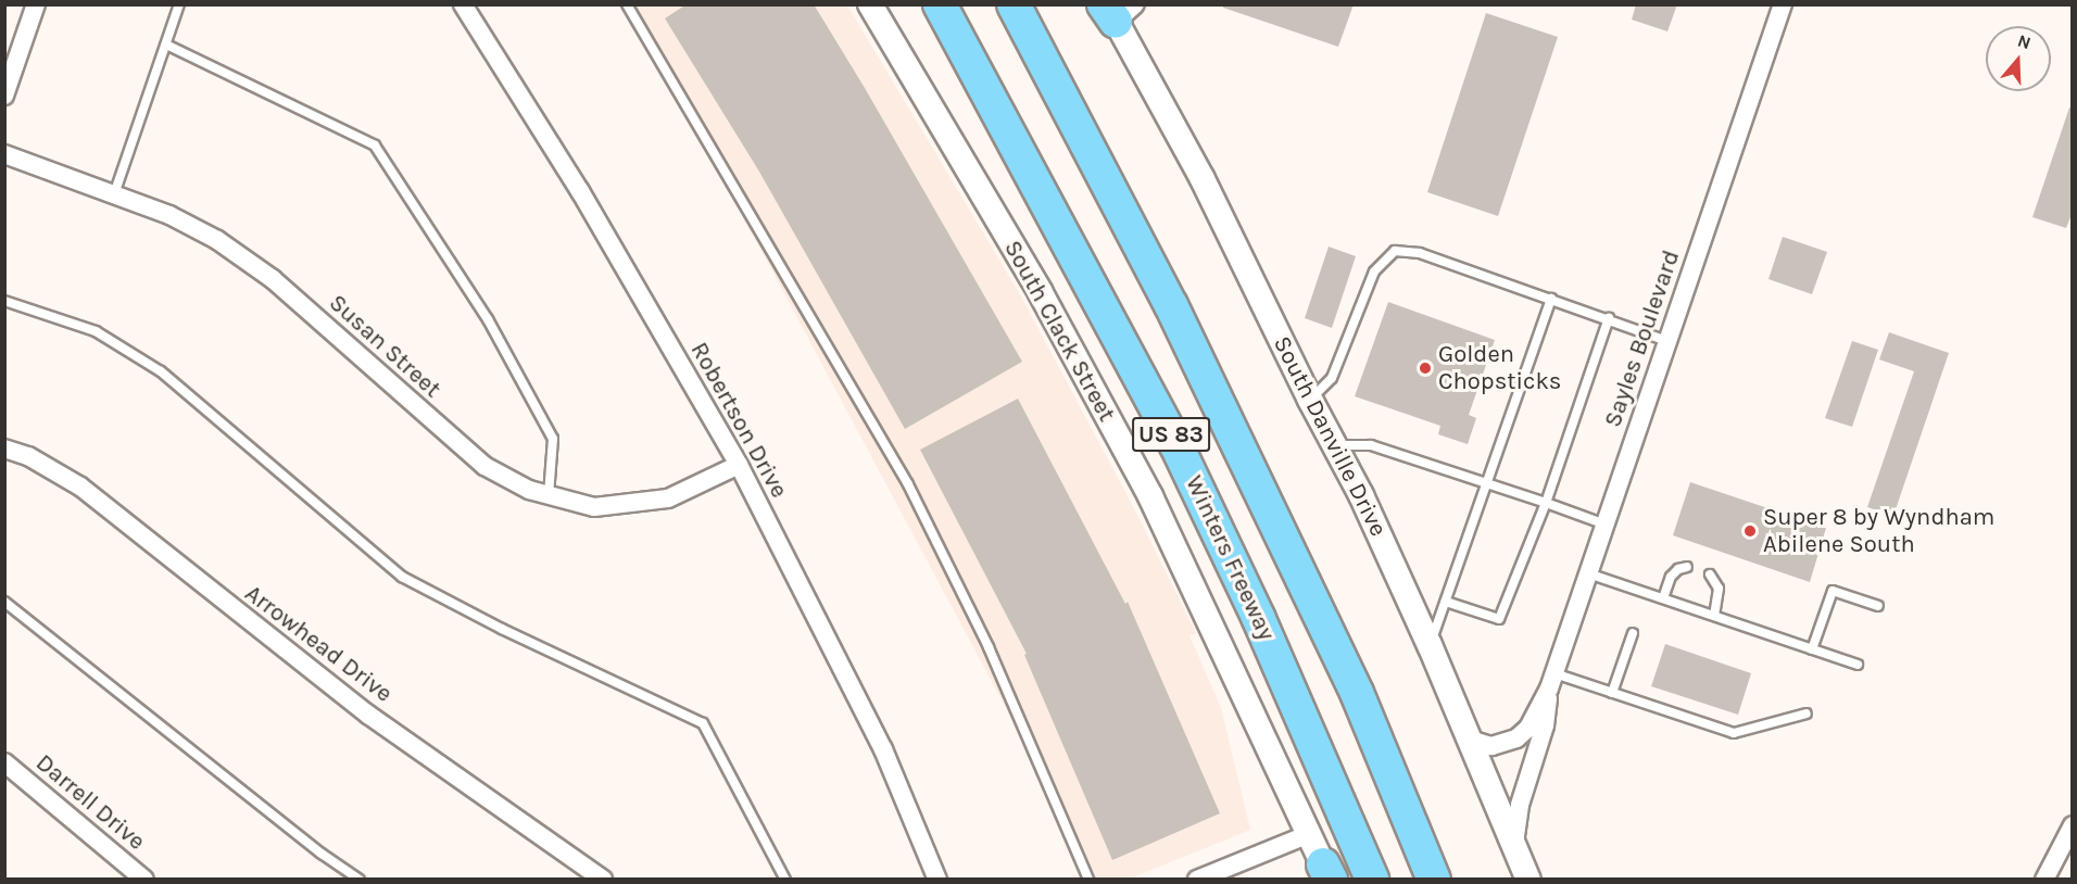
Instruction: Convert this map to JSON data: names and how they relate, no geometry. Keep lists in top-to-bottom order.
{
  "streets": {
    "highway": ["US 83", "Winters Freeway"],
    "main road": ["South Clack Street", "South Danville Drive"],
    "street": [
      "Sayles Boulevard",
      "Susan Street",
      "Robertson Drive",
      "Arrowhead Drive",
      "Darrell Drive"
    ]
  },
  "crossings": [
    ["Sayles Boulevard", "South Danville Drive"],
    ["Susan Street", "Robertson Drive"]
  ],
  "places": ["Golden Chopsticks", "Super 8 by Wyndham Abilene South"],
  "north": "top"
}
